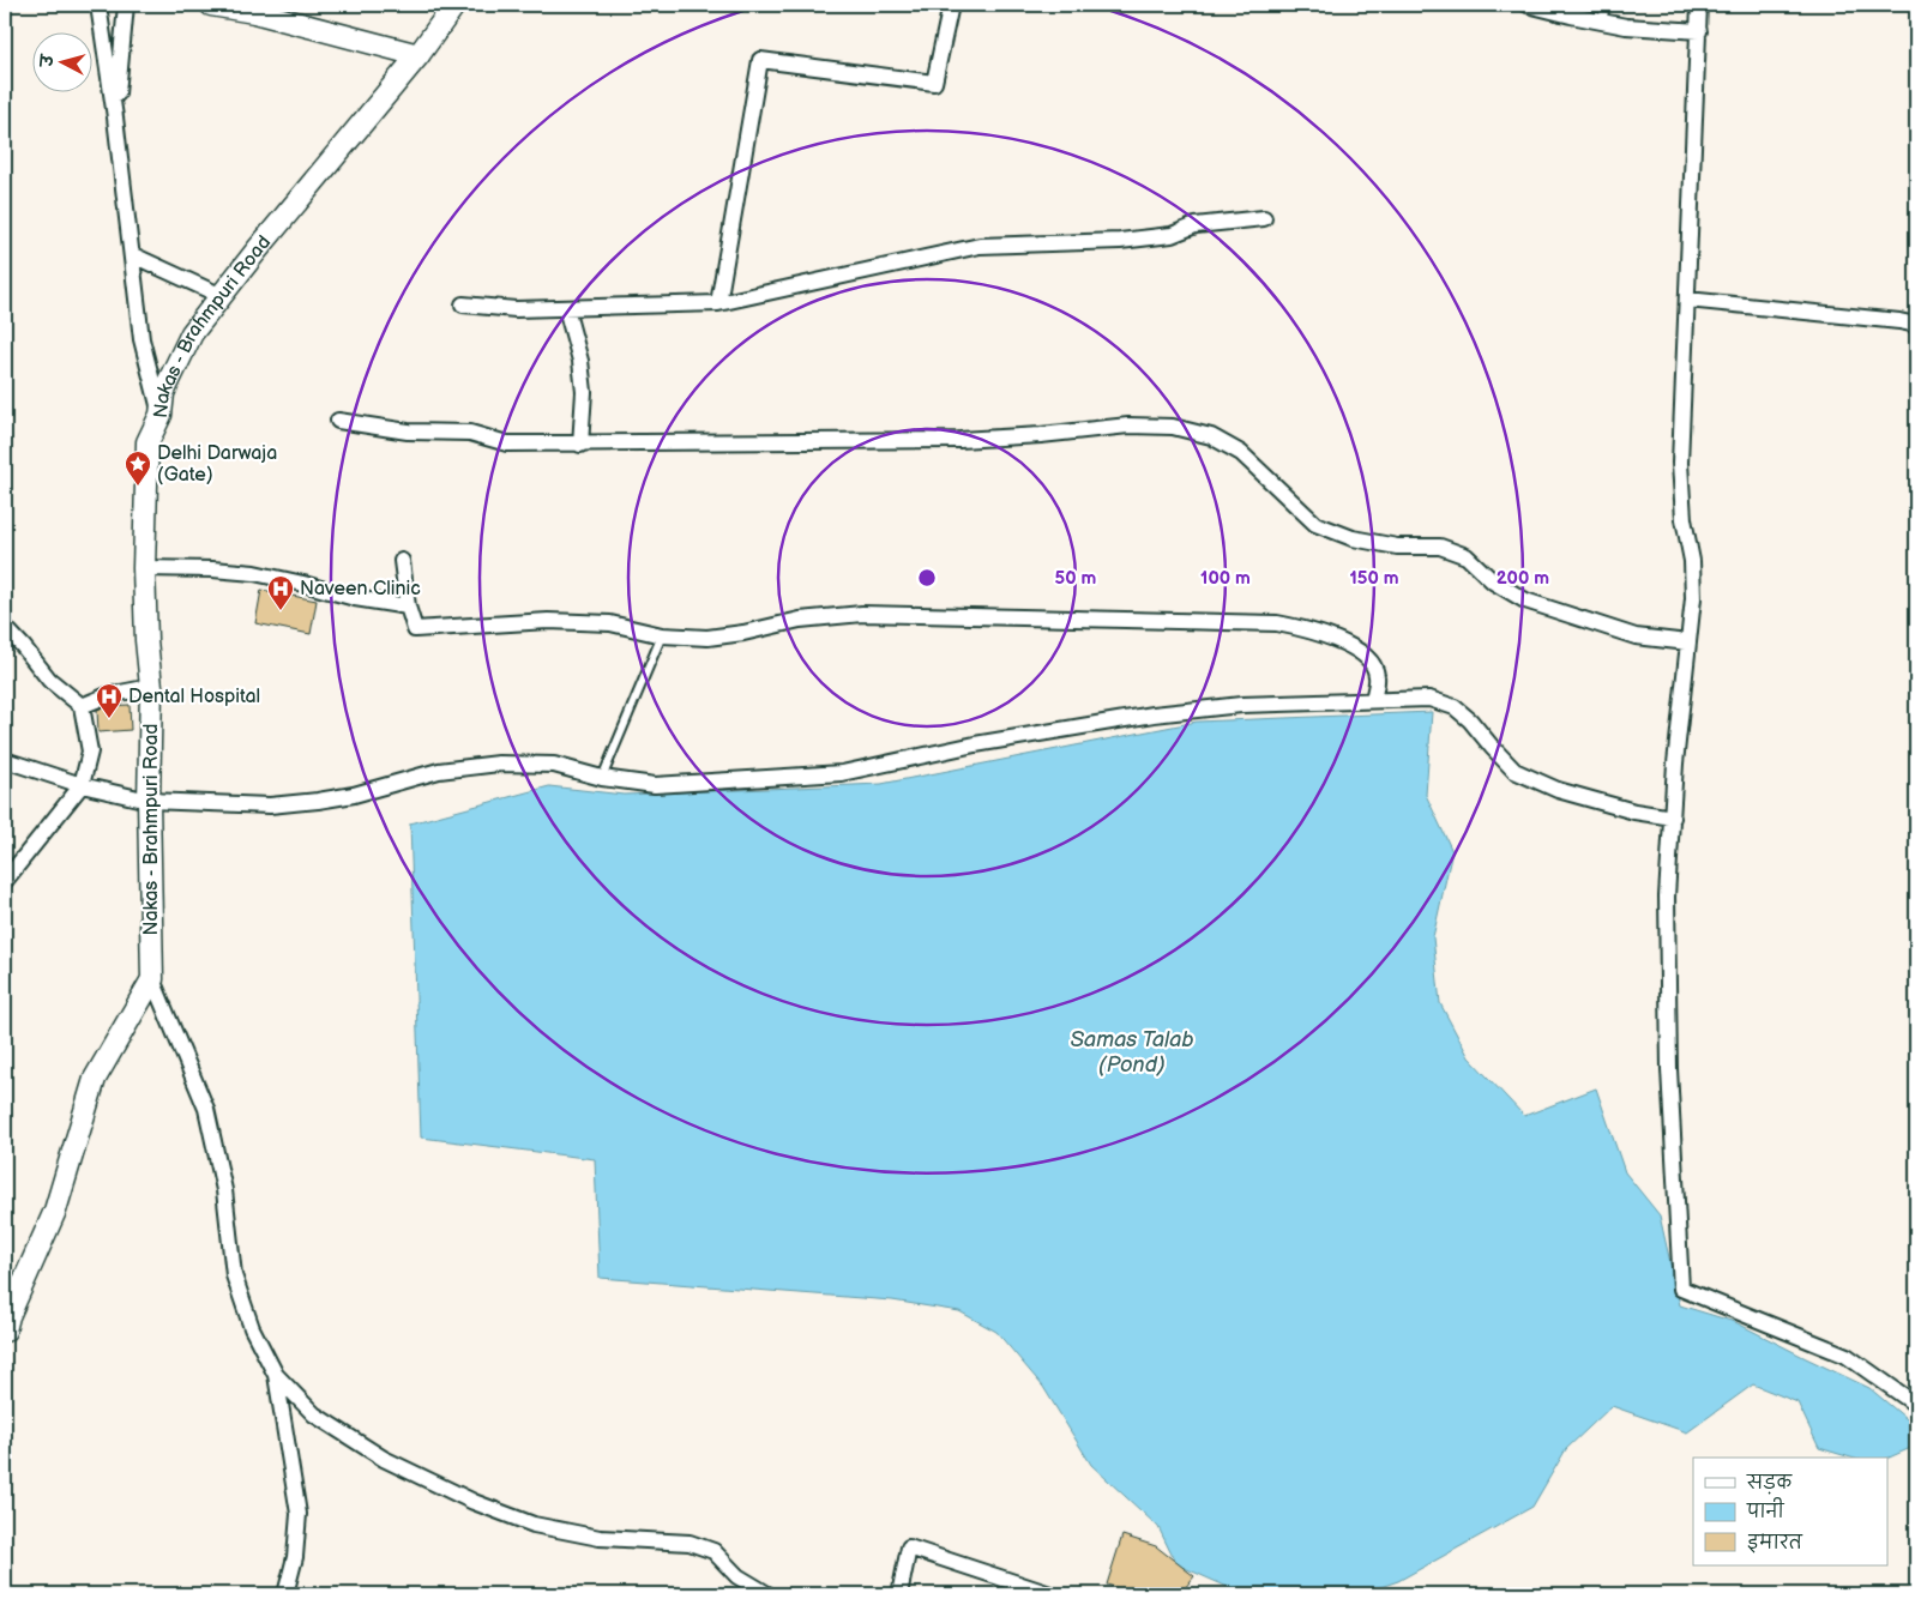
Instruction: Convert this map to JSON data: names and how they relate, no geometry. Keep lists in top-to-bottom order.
{
  "streets": {
    "street": ["Nakas - Brahmpuri Road"]
  },
  "water": ["Samas Talab (Pond)"],
  "places": {
    "place": ["Delhi Darwaja (Gate)"],
    "hospital": ["Naveen Clinic", "Dental Hospital"]
  },
  "legend": ["सड़क", "पानी", "इमारत"],
  "north": "left",
  "rings": [
    "50 m",
    "100 m",
    "150 m",
    "200 m"
  ]
}
